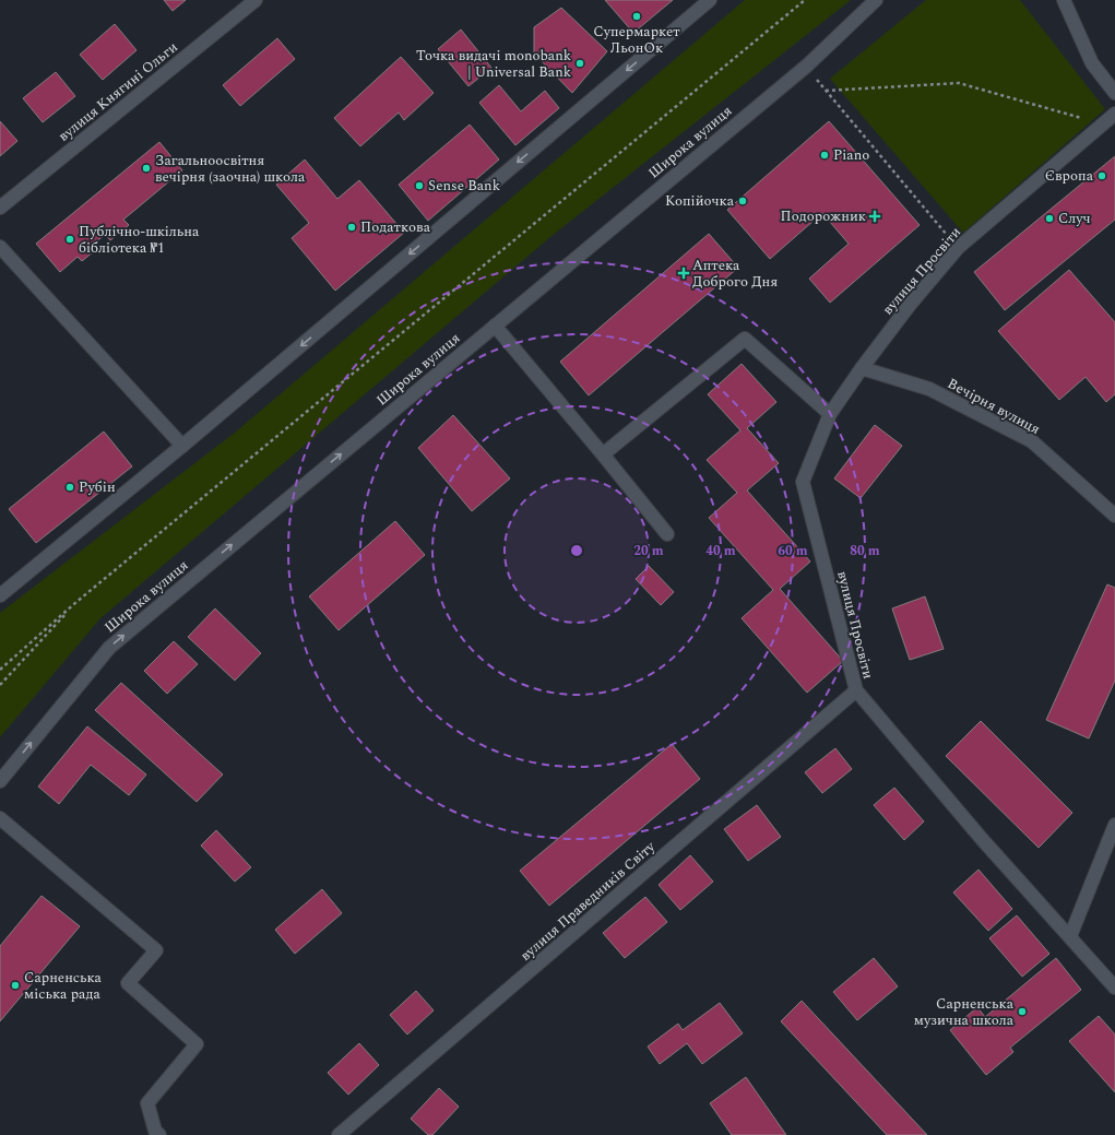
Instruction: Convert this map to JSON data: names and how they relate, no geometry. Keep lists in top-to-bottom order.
{
  "streets": {
    "street": [
      "вулиця Княгині Ольги",
      "Широка вулиця",
      "вулиця Просвіти",
      "Вечірня вулиця",
      "вулиця Праведників Світу"
    ]
  },
  "crossings": [
    ["вулиця Просвіти", "Вечірня вулиця"],
    ["вулиця Просвіти", "вулиця Праведників Світу"]
  ],
  "places": {
    "other": [
      "Супермаркет ЛьонОк",
      "Точка видачі monobank | Universal Bank",
      "Piano",
      "Загальноосвітня вечірня (заочна) школа",
      "Європа",
      "Sense Bank",
      "Копійочка",
      "Случ",
      "Податкова",
      "Публічно-шкільна бібліотека №1",
      "Рубін",
      "Сарненська міська рада",
      "Сарненська музична школа"
    ],
    "health": ["Подорожник", "Аптека Доброго Дня"]
  },
  "rings": [
    "20 m",
    "40 m",
    "60 m",
    "80 m"
  ]
}
